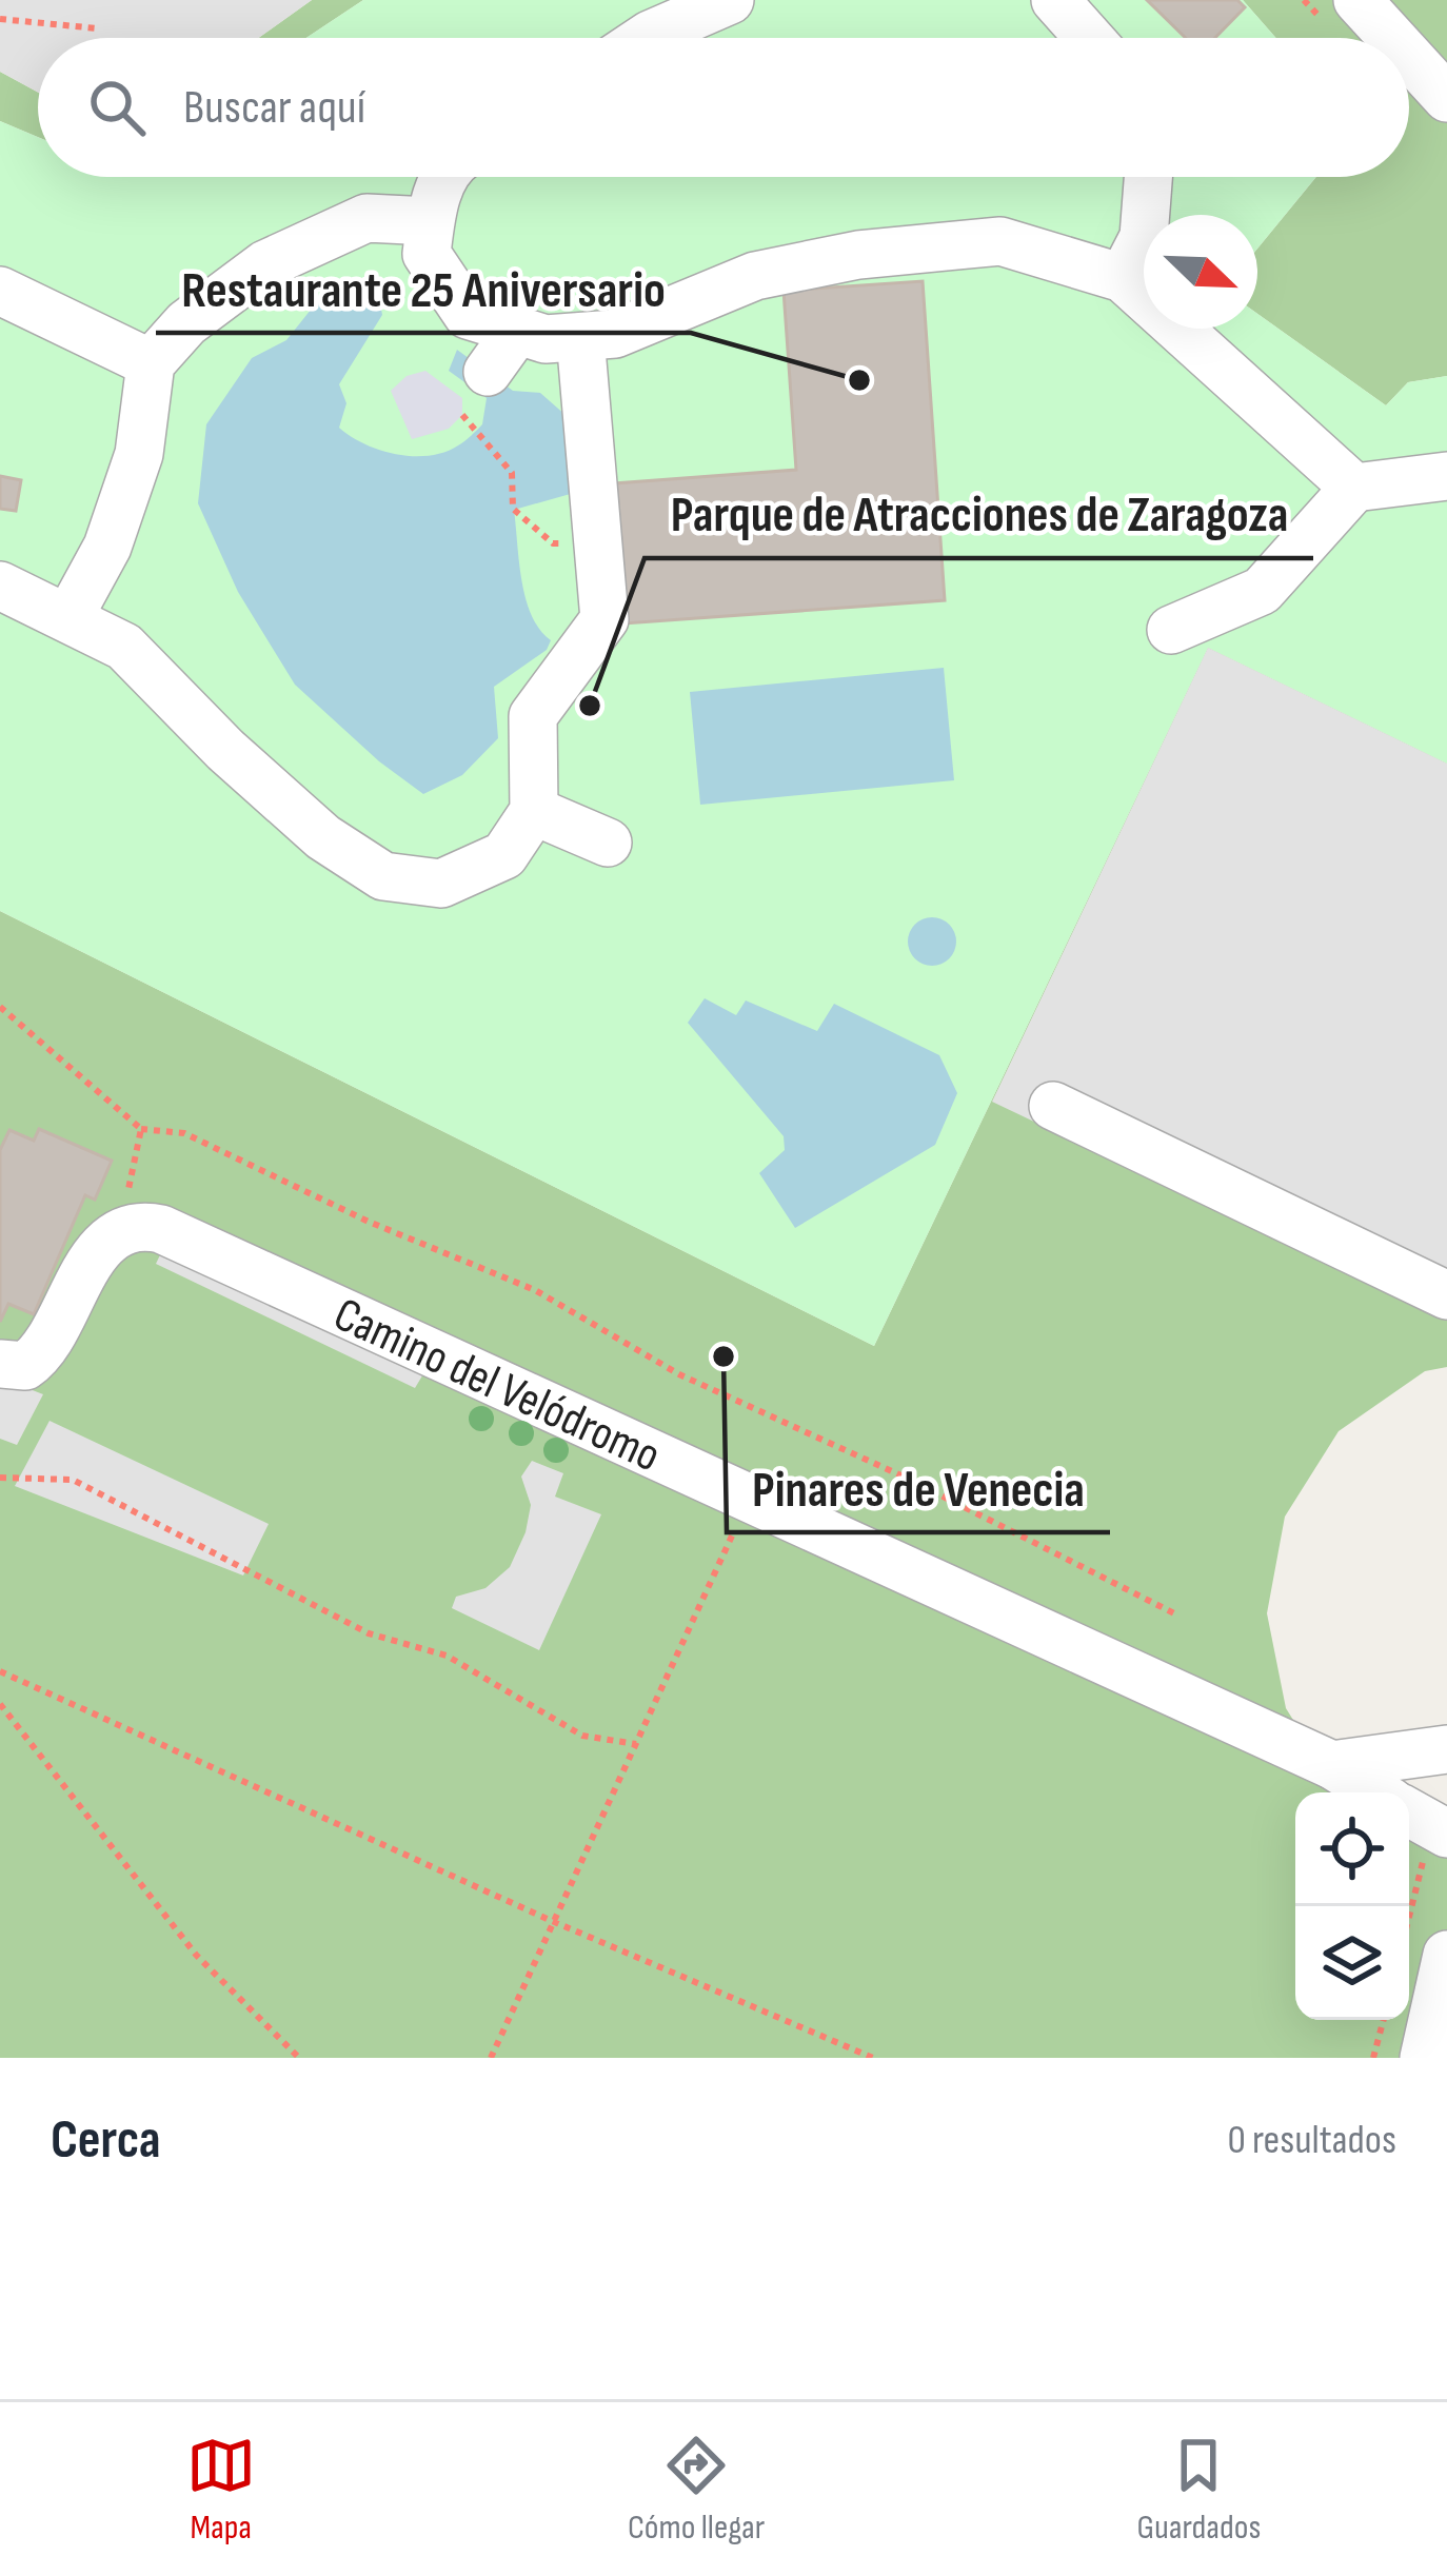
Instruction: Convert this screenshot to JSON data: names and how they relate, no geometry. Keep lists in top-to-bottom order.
{
  "streets": {
    "street": ["Camino del Velódromo"]
  },
  "places": ["Restaurante 25 Aniversario", "Parque de Atracciones de Zaragoza", "Pinares de Venecia"],
  "north": "bottom right",
  "page": {
    "search": "Buscar aquí",
    "heading": ["Cerca", "0 resultados"],
    "nav": ["Mapa", "Cómo llegar", "Guardados"]
  }
}
